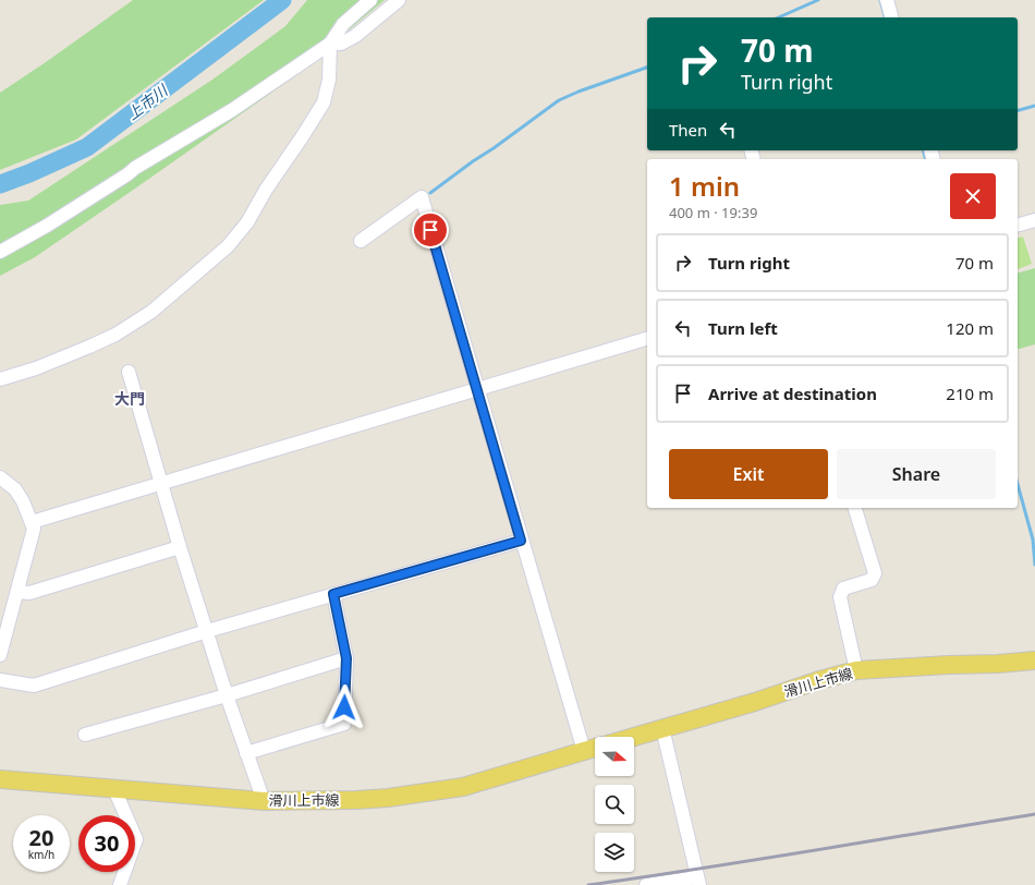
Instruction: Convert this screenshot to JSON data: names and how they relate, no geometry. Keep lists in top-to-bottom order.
{
  "streets": {
    "main road": ["滑川上市線"]
  },
  "districts": ["大門"],
  "water": ["上市川"],
  "north": "right",
  "page": {
    "turn": ["70 m", "Turn right"],
    "then": "Then",
    "heading": ["1 min", "400 m · 19:39"],
    "list": [
      {
        "name": "Turn right",
        "value": "70 m"
      },
      {
        "name": "Turn left",
        "value": "120 m"
      },
      {
        "name": "Arrive at destination",
        "value": "210 m"
      }
    ],
    "buttons": ["Exit", "Share"],
    "speed": "20 km/h",
    "limit": "30"
  }
}
